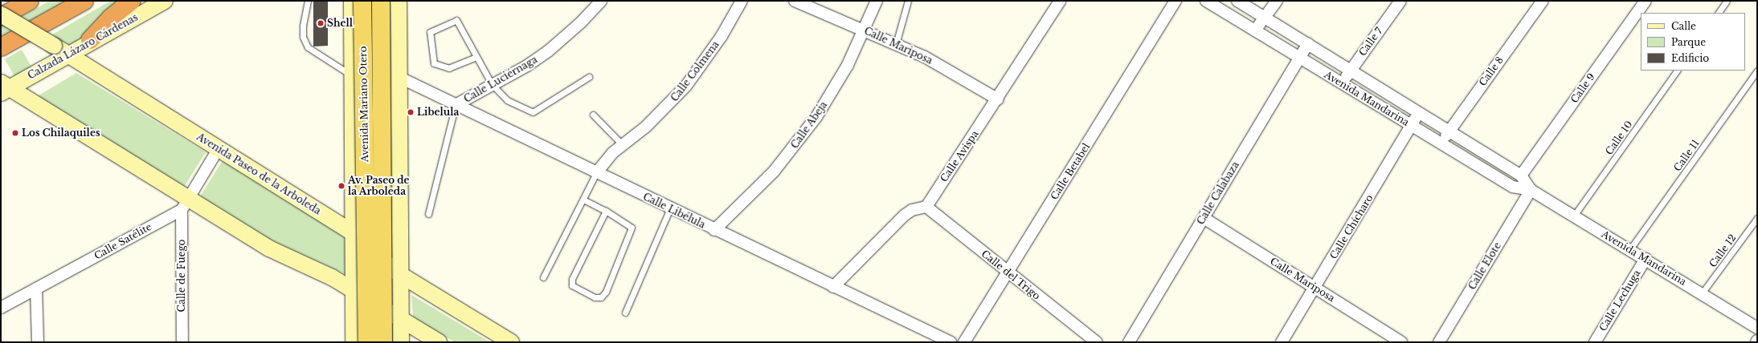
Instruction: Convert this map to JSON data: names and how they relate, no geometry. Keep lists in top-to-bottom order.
{
  "streets": {
    "main road": ["Avenida Mariano Otero"],
    "street": [
      "Calle 7",
      "Calle Mariposa",
      "Calzada Lázaro Cárdenas",
      "Calle Colmena",
      "Calle 8",
      "Calle Luciérnaga",
      "Calle 9",
      "Avenida Mandarina",
      "Calle Abeja",
      "Calle Avispa",
      "Calle Betabel",
      "Avenida Paseo de la Arboleda",
      "Calle Calabaza",
      "Calle Libélula",
      "Calle Chícharo",
      "Calle Satélite",
      "Calle Elote",
      "Calle del Trigo",
      "Calle de Fuego",
      "Calle Lechuga"
    ],
    "lane": ["Calle 10", "Calle 11", "Calle 12"]
  },
  "crossings": [
    ["Calle 7", "Avenida Mandarina"],
    ["Calle Mariposa", "Calle Abeja"],
    ["Calle Mariposa", "Calle Avispa"],
    ["Calle Mariposa", "Calle Calabaza"],
    ["Calle Mariposa", "Calle Chícharo"],
    ["Calzada Lázaro Cárdenas", "Avenida Paseo de la Arboleda"],
    ["Calle Colmena", "Calle Libélula"],
    ["Calle 8", "Avenida Mandarina"],
    ["Calle Luciérnaga", "Calle Libélula"],
    ["Calle 9", "Avenida Mandarina"],
    ["Avenida Mandarina", "Calle 10"],
    ["Avenida Mandarina", "Calle 11"],
    ["Avenida Mandarina", "Calle Calabaza"],
    ["Avenida Mandarina", "Calle Chícharo"],
    ["Avenida Mandarina", "Calle 12"],
    ["Avenida Mandarina", "Calle Elote"],
    ["Avenida Mandarina", "Calle Lechuga"],
    ["Avenida Mariano Otero", "Avenida Paseo de la Arboleda"],
    ["Calle Abeja", "Calle Libélula"],
    ["Calle Avispa", "Calle del Trigo"],
    ["Calle Betabel", "Calle del Trigo"],
    ["Calle Satélite", "Calle de Fuego"]
  ],
  "places": [
    "Shell",
    "Libelula",
    "Los Chilaquiles",
    "Av. Paseo de la Arboleda"
  ],
  "legend": ["Calle", "Parque", "Edificio"]
}
